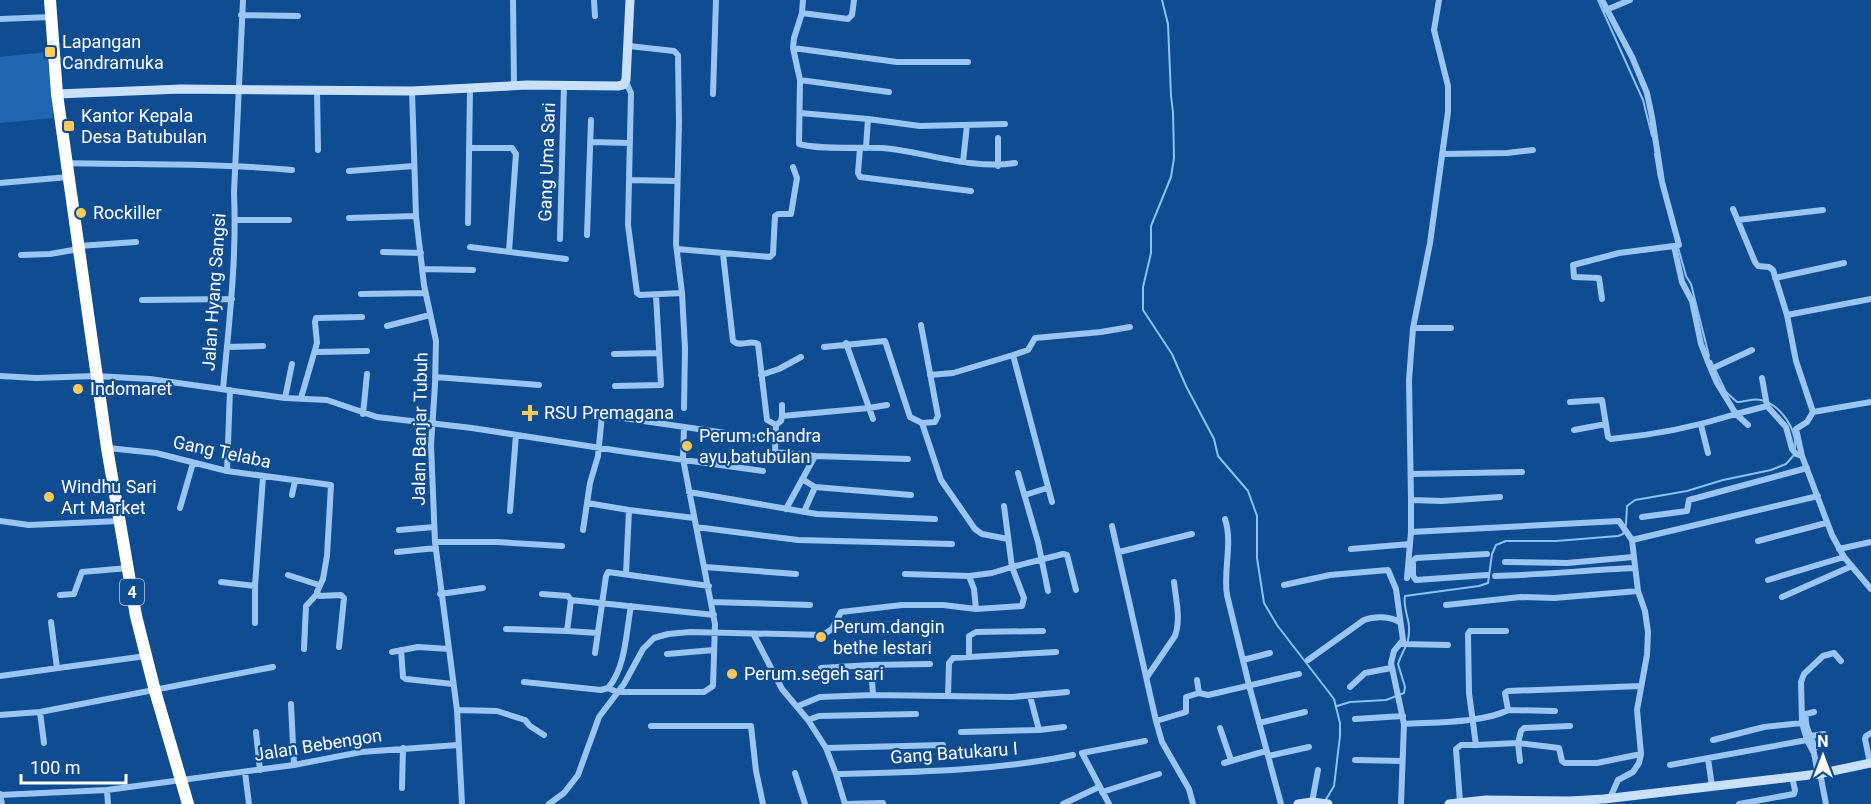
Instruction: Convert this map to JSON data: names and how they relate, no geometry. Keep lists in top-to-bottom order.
{
  "streets": {
    "highway": ["4"],
    "street": [
      "Gang Uma Sari",
      "Jalan Hyang Sangsi",
      "Jalan Banjar Tubuh",
      "Gang Telaba",
      "Jalan Bebengon",
      "Gang Batukaru I"
    ]
  },
  "crossings": [
    ["Jalan Hyang Sangsi", "Jalan Banjar Tubuh"],
    ["Jalan Banjar Tubuh", "Jalan Bebengon"],
    ["Gang Telaba", "4"],
    ["4", "Jalan Bebengon"]
  ],
  "places": {
    "transit": ["Lapangan Candramuka", "Kantor Kepala Desa Batubulan"],
    "other": [
      "Rockiller",
      "Indomaret",
      "Perum.chandra ayu,batubulan",
      "Windhu Sari Art Market",
      "Perum.dangin bethe lestari",
      "Perum.segeh sari"
    ],
    "health": ["RSU Premagana"]
  },
  "scale_bar": "100 m",
  "north": "top"
}
